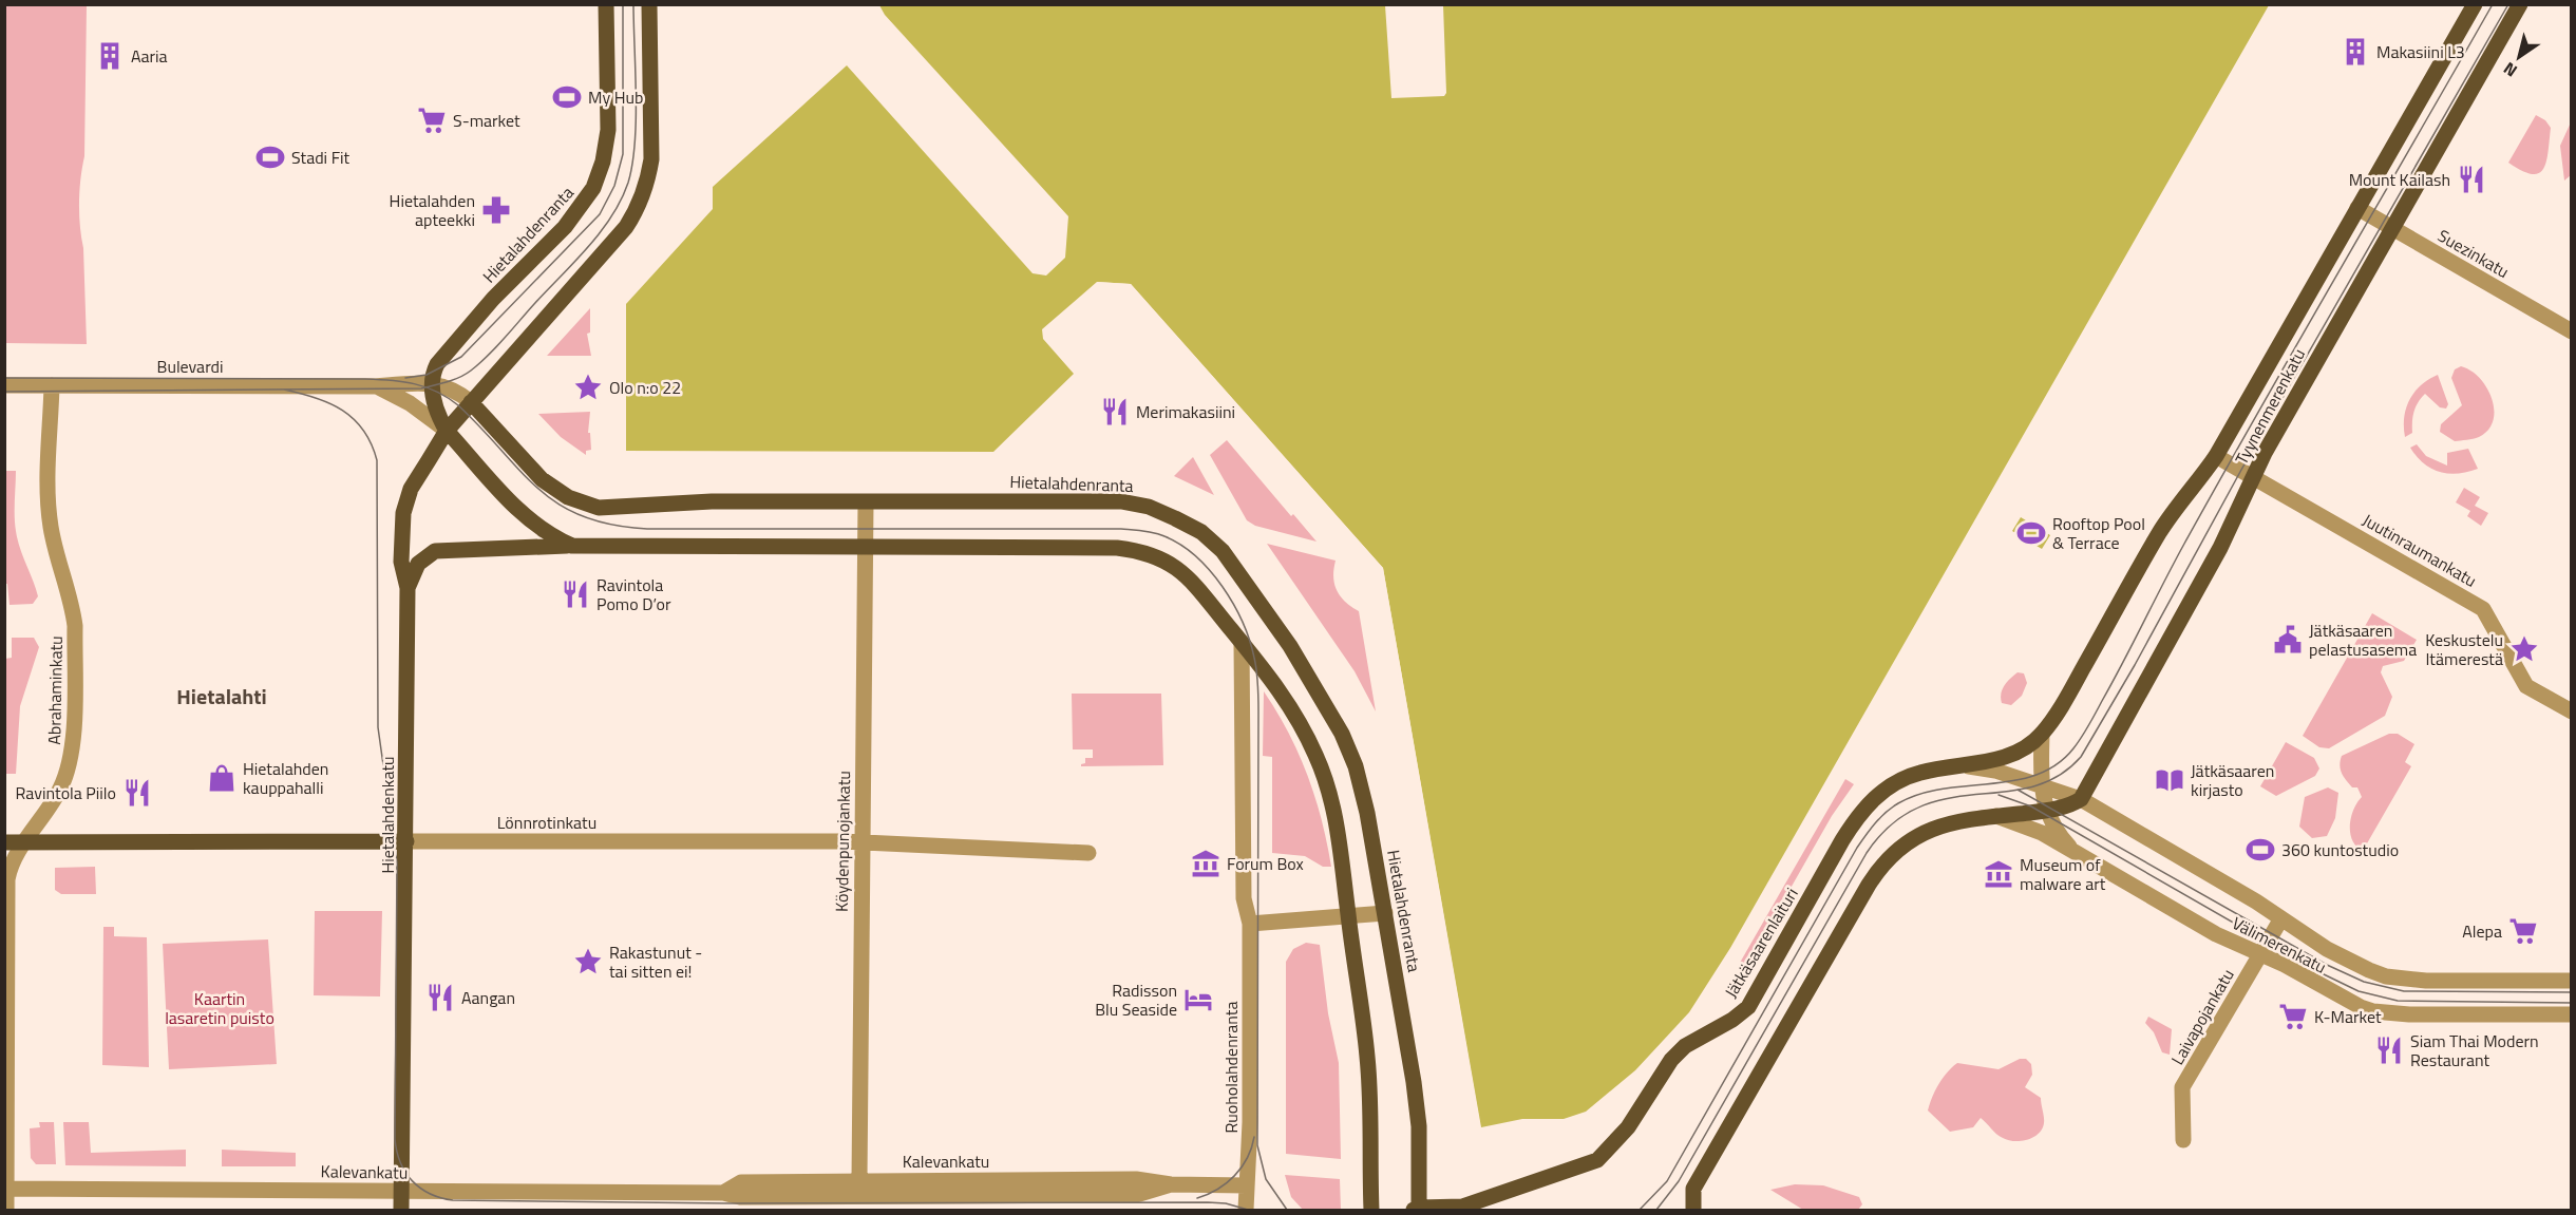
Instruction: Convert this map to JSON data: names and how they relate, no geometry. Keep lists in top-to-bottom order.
{
  "streets": {
    "main road": [
      "Hietalahdenranta",
      "Tyynenmerenkatu",
      "Hietalahdenkatu",
      "Lönnrotinkatu",
      "Jätkäsaarenlaituri"
    ],
    "street": [
      "Suezinkatu",
      "Bulevardi",
      "Juutinraumankatu",
      "Abrahaminkatu",
      "Köydenpunojankatu",
      "Välimerenkatu",
      "Laivapojankatu",
      "Ruoholahdenranta",
      "Kalevankatu"
    ]
  },
  "crossings": [
    ["Hietalahdenranta", "Bulevardi"],
    ["Hietalahdenranta", "Köydenpunojankatu"],
    ["Hietalahdenranta", "Jätkäsaarenlaituri"],
    ["Suezinkatu", "Tyynenmerenkatu"],
    ["Bulevardi", "Abrahaminkatu"],
    ["Bulevardi", "Hietalahdenkatu"],
    ["Tyynenmerenkatu", "Juutinraumankatu"],
    ["Tyynenmerenkatu", "Jätkäsaarenlaituri"],
    ["Abrahaminkatu", "Lönnrotinkatu"],
    ["Abrahaminkatu", "Kalevankatu"],
    ["Hietalahdenkatu", "Lönnrotinkatu"],
    ["Hietalahdenkatu", "Kalevankatu"],
    ["Lönnrotinkatu", "Köydenpunojankatu"],
    ["Köydenpunojankatu", "Kalevankatu"],
    ["Jätkäsaarenlaituri", "Välimerenkatu"],
    ["Välimerenkatu", "Laivapojankatu"],
    ["Ruoholahdenranta", "Kalevankatu"]
  ],
  "districts": ["Hietalahti"],
  "parks": ["Kaartin lasaretin puisto"],
  "places": {
    "building": ["Makasiini L3", "Aaria"],
    "sports": [
      "My Hub",
      "Stadi Fit",
      "Rooftop Pool & Terrace",
      "360 kuntostudio"
    ],
    "supermarket": ["S-market", "Alepa", "K-Market"],
    "restaurant": [
      "Mount Kailash",
      "Merimakasiini",
      "Ravintola Pomo D’or",
      "Ravintola Piilo",
      "Aangan",
      "Siam Thai Modern Restaurant"
    ],
    "pharmacy": ["Hietalahden apteekki"],
    "place": ["Olo n:o 22", "Keskustelu Itämerestä", "Rakastunut - tai sitten ei!"],
    "public building": ["Jätkäsaaren pelastusasema"],
    "shop": ["Hietalahden kauppahalli"],
    "library": ["Jätkäsaaren kirjasto"],
    "museum": ["Forum Box", "Museum of malware art"],
    "hotel": ["Radisson Blu Seaside"]
  },
  "north": "bottom left"
}
